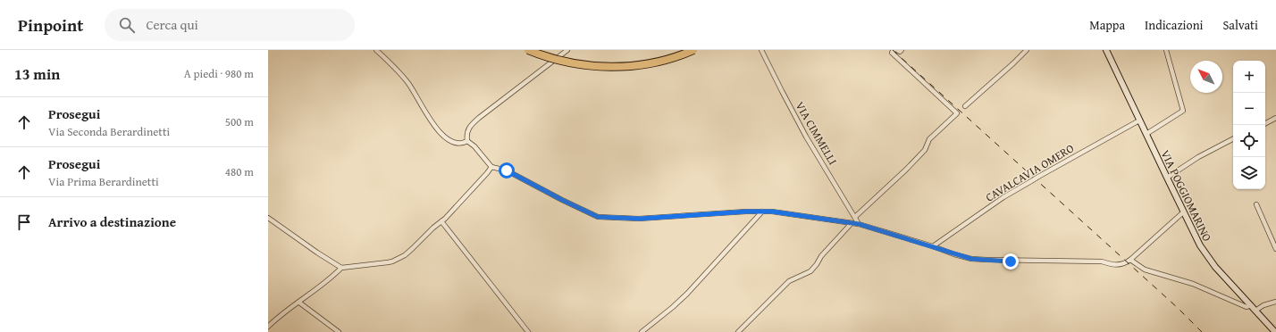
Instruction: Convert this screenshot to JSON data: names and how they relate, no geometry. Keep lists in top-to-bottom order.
{
  "streets": {
    "main road": ["VIA POGGIOMARINO"],
    "street": ["VIA CIMMELLI", "CAVALCAVIA OMERO"]
  },
  "crossings": [
    ["CAVALCAVIA OMERO", "VIA POGGIOMARINO"]
  ],
  "north": "top left",
  "page": {
    "header": "Pinpoint",
    "search": "Cerca qui",
    "nav": ["Mappa", "Indicazioni", "Salvati"],
    "heading": ["13 min", "A piedi · 980 m"],
    "map_buttons": ["+", "−"],
    "list": [
      ["Prosegui", "Via Seconda Berardinetti", "500 m"],
      ["Prosegui", "Via Prima Berardinetti", "480 m"],
      "Arrivo a destinazione"
    ]
  }
}
